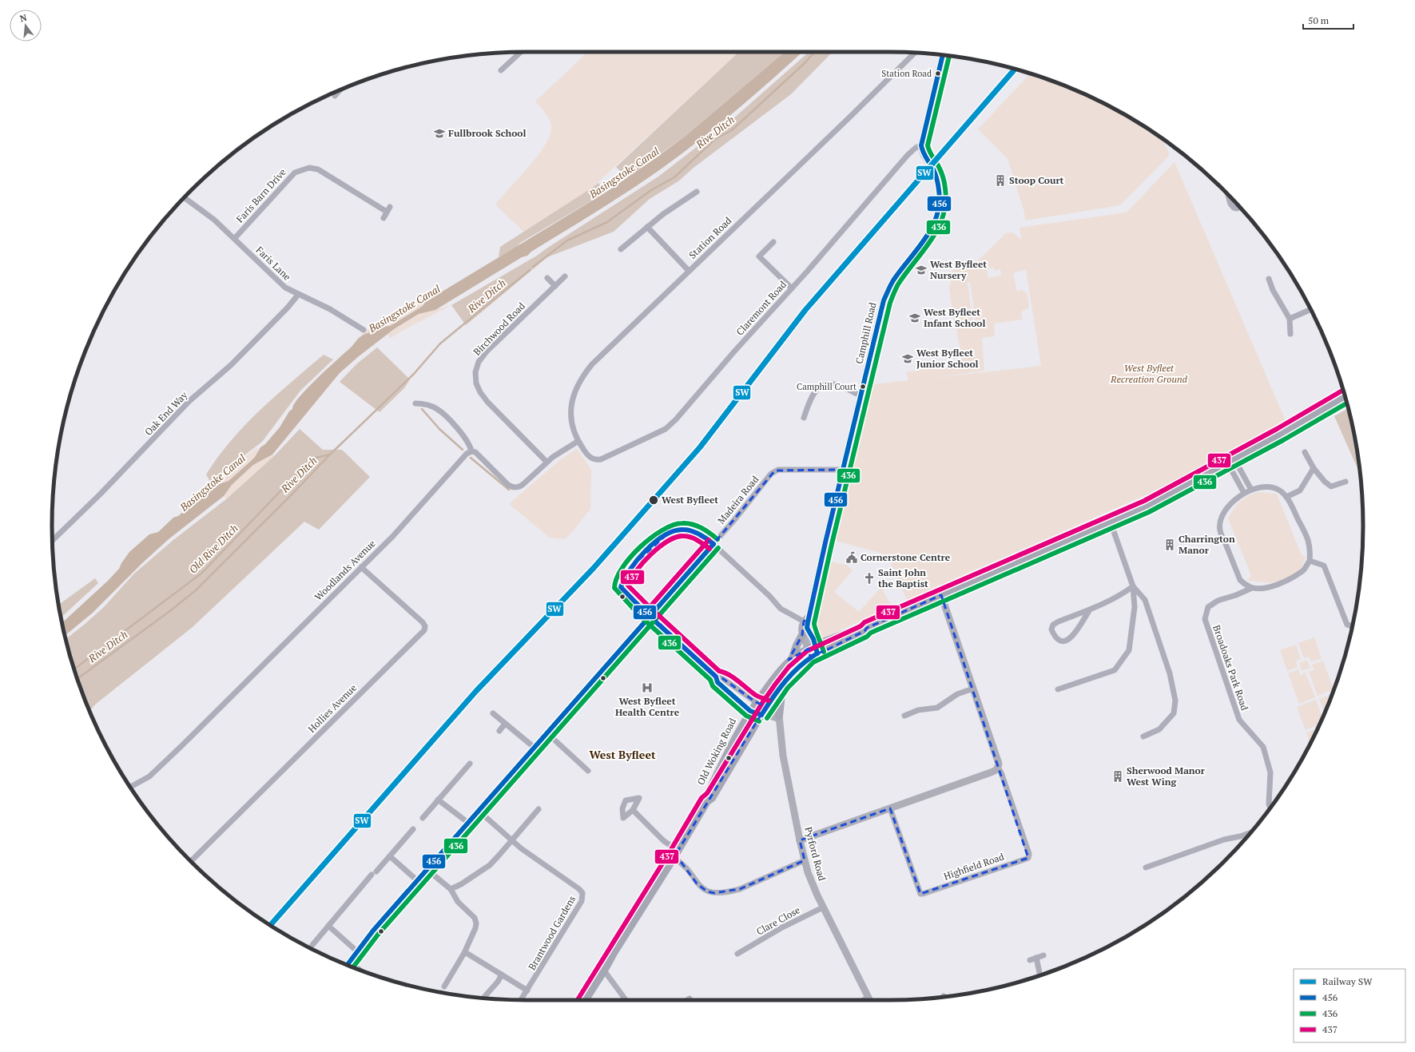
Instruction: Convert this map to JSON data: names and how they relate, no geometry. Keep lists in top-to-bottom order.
{
  "streets": {
    "main road": ["Old Woking Road"],
    "street": [
      "Faris Barn Drive",
      "Station Road",
      "Faris Lane",
      "Claremont Road",
      "Birchwood Road",
      "Camphill Road",
      "Oak End Way",
      "Madeira Road",
      "Woodlands Avenue",
      "Broadoaks Park Road",
      "Hollies Avenue",
      "Pyrford Road",
      "Highfield Road",
      "Clare Close",
      "Brantwood Gardens"
    ]
  },
  "crossings": [
    ["Faris Barn Drive", "Faris Lane"],
    ["Station Road", "Claremont Road"],
    ["Faris Lane", "Oak End Way"],
    ["Claremont Road", "Camphill Road"],
    ["Camphill Road", "Madeira Road"],
    ["Camphill Road", "Old Woking Road"],
    ["Madeira Road", "Brantwood Gardens"],
    ["Woodlands Avenue", "Hollies Avenue"],
    ["Pyrford Road", "Clare Close"]
  ],
  "districts": ["West Byfleet"],
  "water": ["Rive Ditch", "Basingstoke Canal", "Old Rive Ditch"],
  "parks": ["West Byfleet Recreation Ground"],
  "places": {
    "other": ["Station Road", "Camphill Court", "West Byfleet"],
    "school or university": [
      "Fullbrook School",
      "West Byfleet Nursery",
      "West Byfleet Infant School",
      "West Byfleet Junior School"
    ],
    "building": ["Stoop Court", "Charrington Manor", "Sherwood Manor West Wing"],
    "public building": ["Cornerstone Centre"],
    "church": ["Saint John the Baptist"],
    "hospital": ["West Byfleet Health Centre"]
  },
  "lines": [
    "transit line 456",
    "transit line 436",
    "rail line SW",
    "transit line 437"
  ],
  "legend": [
    "Railway SW",
    "456",
    "436",
    "437"
  ],
  "scale_bar": "50 m",
  "north": "top"
}
